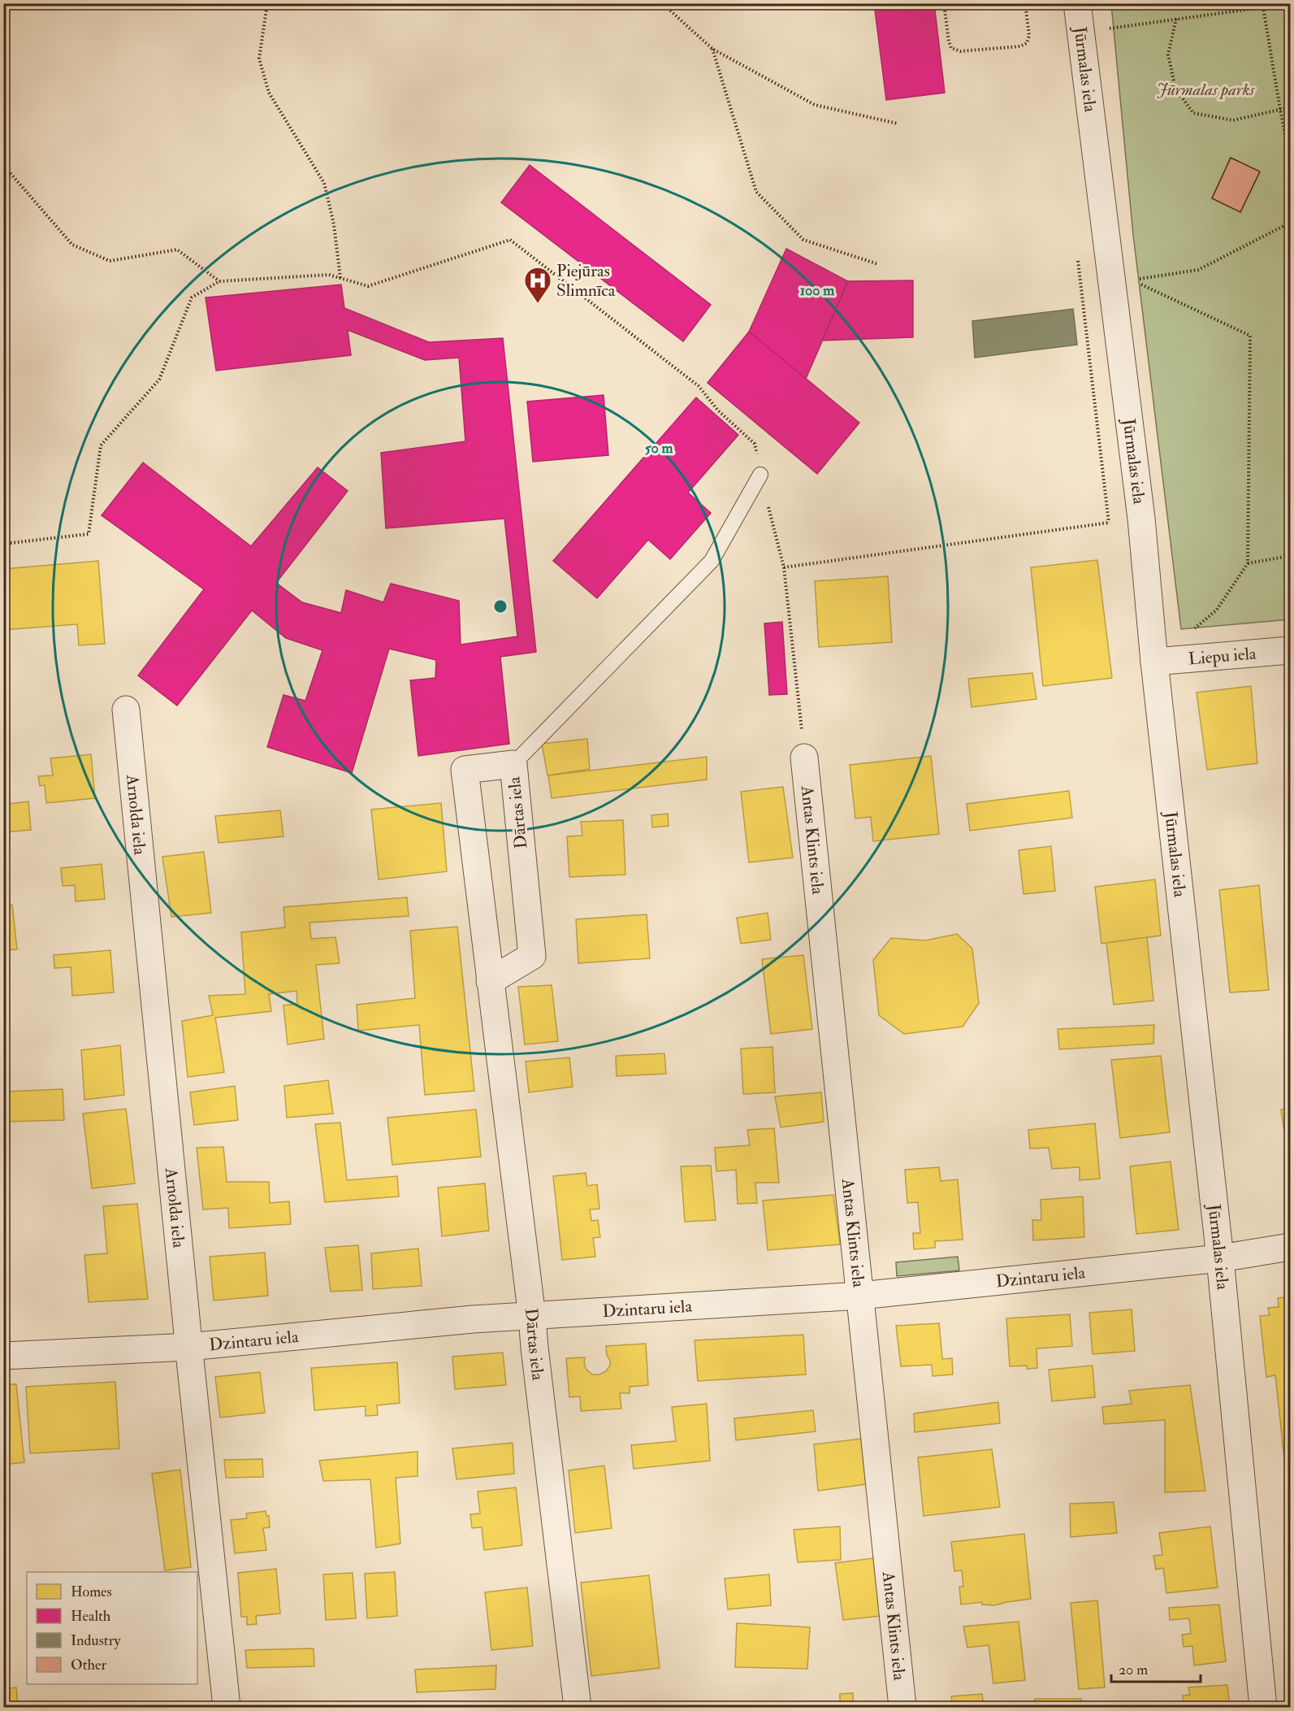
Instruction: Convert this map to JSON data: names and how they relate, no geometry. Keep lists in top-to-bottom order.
{
  "streets": {
    "street": [
      "Jūrmalas iela",
      "Liepu iela",
      "Dārtas iela",
      "Arnolda iela",
      "Antas Klints iela",
      "Dzintaru iela"
    ]
  },
  "crossings": [
    ["Jūrmalas iela", "Liepu iela"],
    ["Jūrmalas iela", "Dzintaru iela"],
    ["Dārtas iela", "Dzintaru iela"],
    ["Arnolda iela", "Dzintaru iela"],
    ["Antas Klints iela", "Dzintaru iela"]
  ],
  "parks": ["Jūrmalas parks"],
  "places": {
    "hospital": ["Piejūras Slimnīca"]
  },
  "legend": [
    "Homes",
    "Health",
    "Industry",
    "Other"
  ],
  "scale_bar": "20 m",
  "rings": ["100 m", "50 m"]
}
